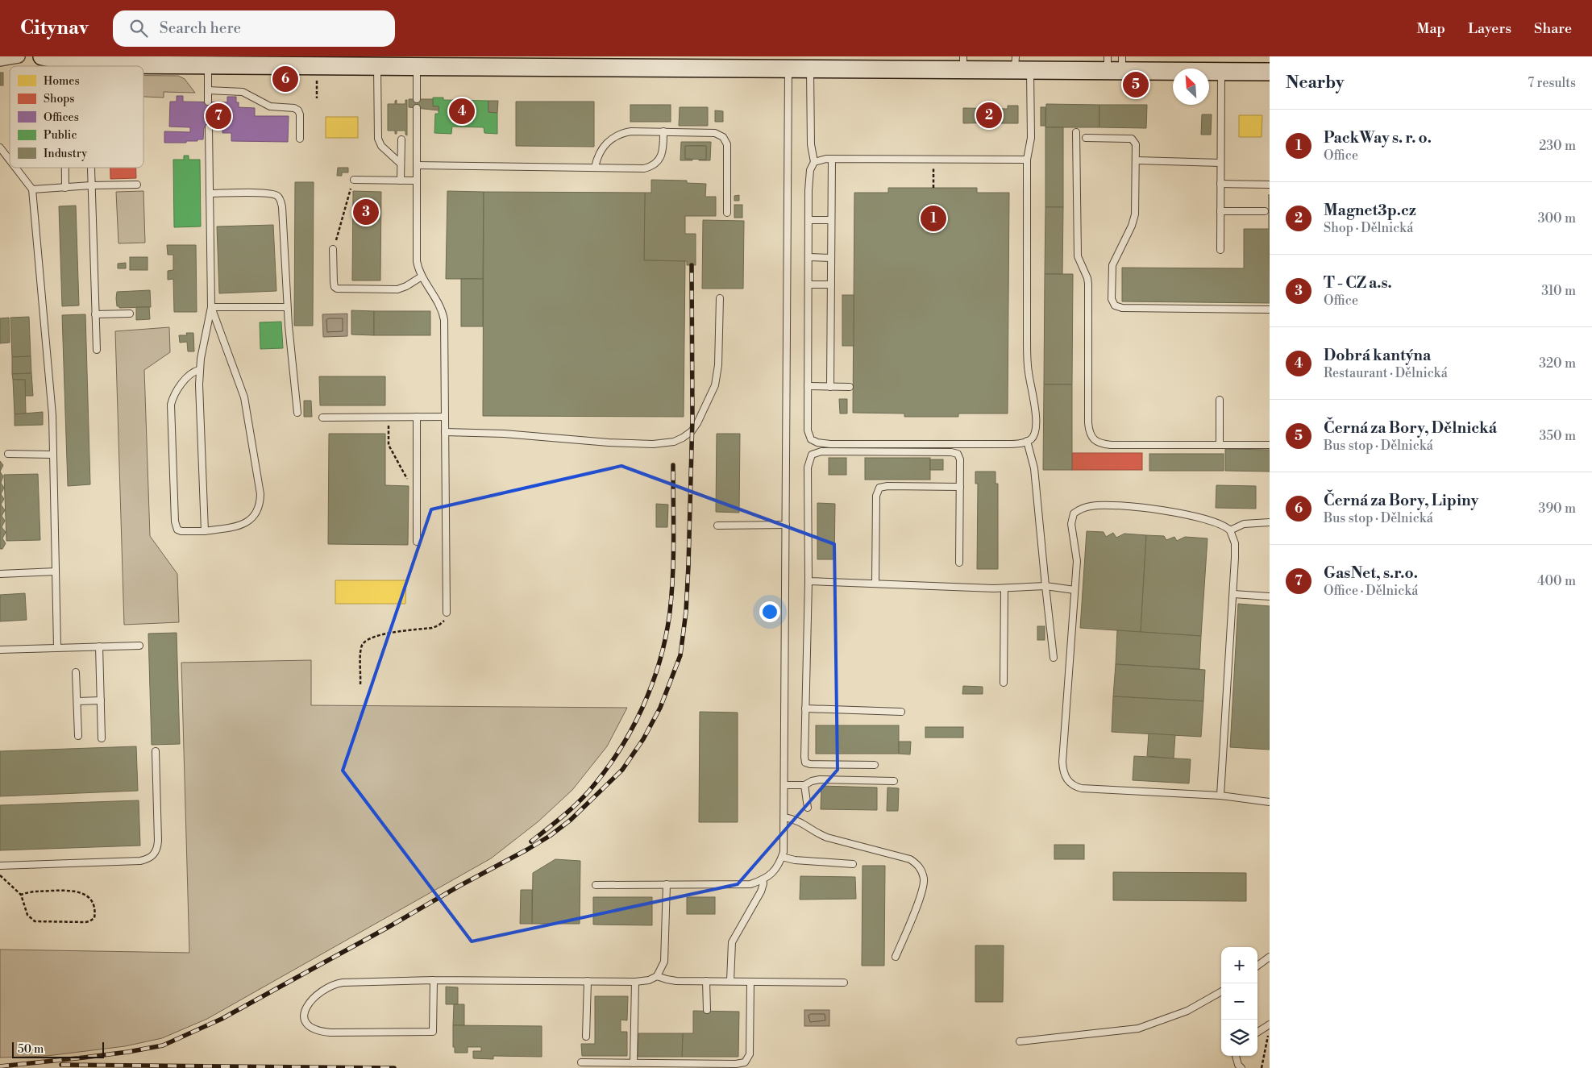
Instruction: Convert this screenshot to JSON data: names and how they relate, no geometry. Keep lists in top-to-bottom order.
{
  "legend": [
    "Homes",
    "Shops",
    "Offices",
    "Public",
    "Industry"
  ],
  "scale_bar": "50 m",
  "north": "top left",
  "page": {
    "header": "Citynav",
    "search": "Search here",
    "nav": ["Map", "Layers", "Share"],
    "heading": ["Nearby", "7 results"],
    "pins": [
      "6",
      "5",
      "4",
      "2",
      "7",
      "3",
      "1"
    ],
    "list": [
      {
        "mark": "1",
        "name": "PackWay s. r. o.",
        "note": "Office",
        "value": "230 m"
      },
      {
        "mark": "2",
        "name": "Magnet3p.cz",
        "note": "Shop · Dělnická",
        "value": "300 m"
      },
      {
        "mark": "3",
        "name": "T - CZ a.s.",
        "note": "Office",
        "value": "310 m"
      },
      {
        "mark": "4",
        "name": "Dobrá kantýna",
        "note": "Restaurant · Dělnická",
        "value": "320 m"
      },
      {
        "mark": "5",
        "name": "Černá za Bory, Dělnická",
        "note": "Bus stop · Dělnická",
        "value": "350 m"
      },
      {
        "mark": "6",
        "name": "Černá za Bory, Lipiny",
        "note": "Bus stop · Dělnická",
        "value": "390 m"
      },
      {
        "mark": "7",
        "name": "GasNet, s.r.o.",
        "note": "Office · Dělnická",
        "value": "400 m"
      }
    ],
    "map_buttons": ["+", "−"],
    "scale": "50 m"
  }
}
